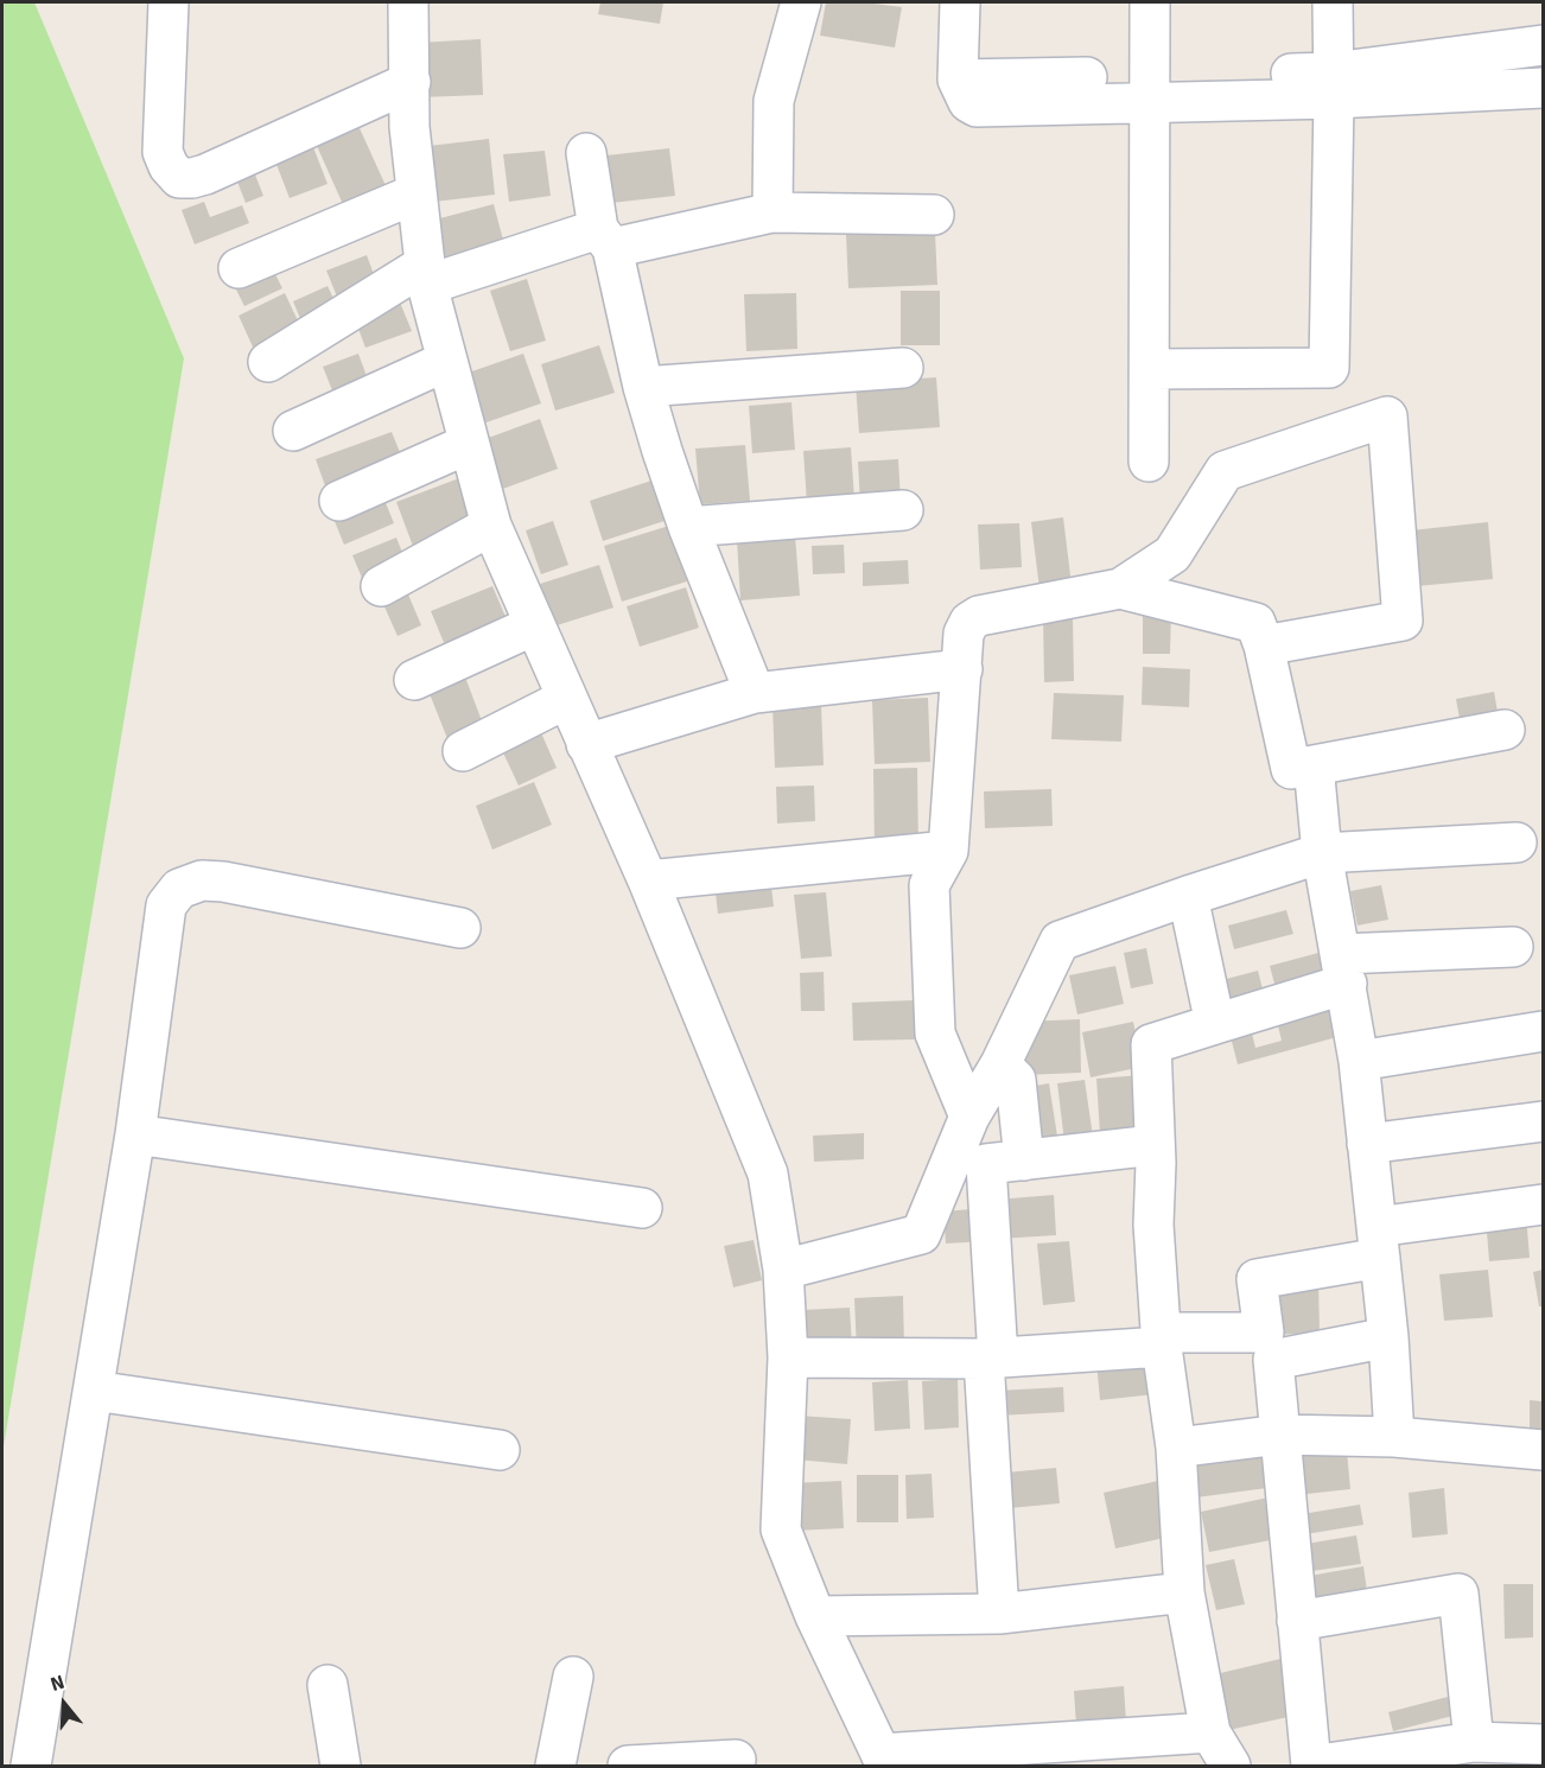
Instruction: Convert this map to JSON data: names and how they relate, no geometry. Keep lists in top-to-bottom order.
{
  "north": "top"
}
